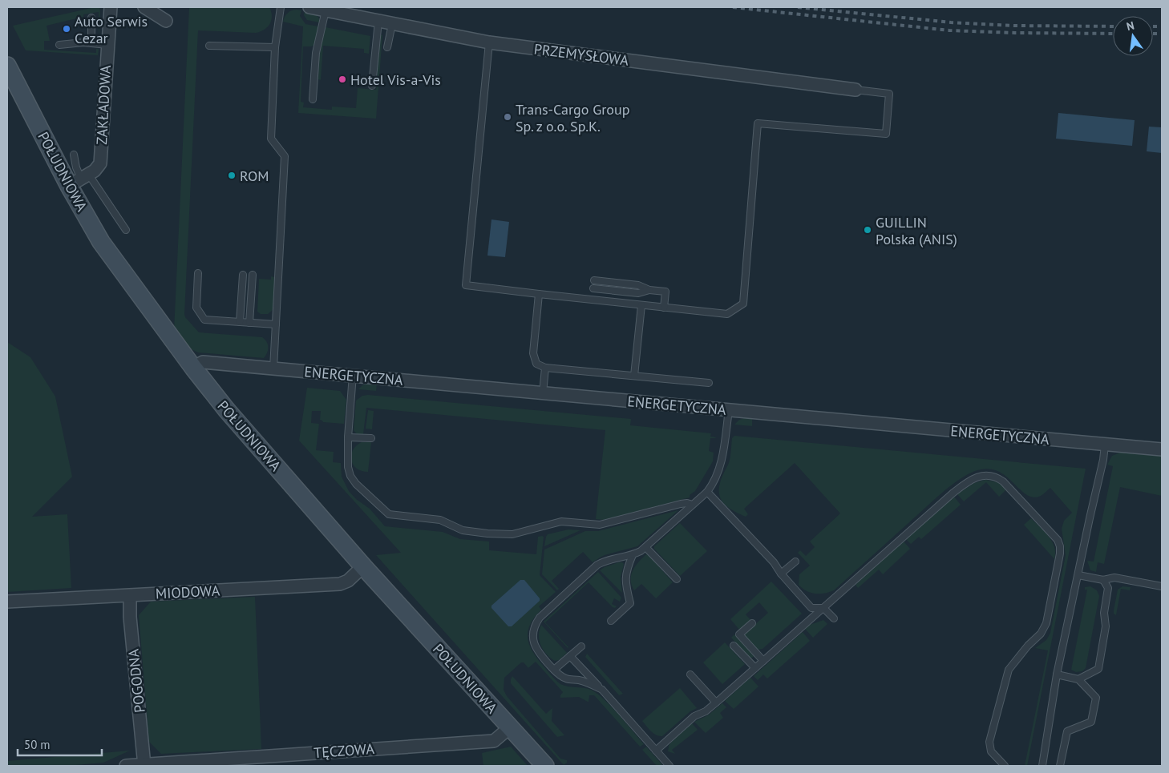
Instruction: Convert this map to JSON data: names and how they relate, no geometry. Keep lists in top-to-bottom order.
{
  "streets": {
    "street": [
      "PRZEMYSŁOWA",
      "ZAKŁADOWA",
      "POŁUDNIOWA",
      "ENERGETYCZNA",
      "MIODOWA",
      "POGODNA",
      "TĘCZOWA"
    ]
  },
  "crossings": [
    ["ZAKŁADOWA", "POŁUDNIOWA"],
    ["POŁUDNIOWA", "ENERGETYCZNA"],
    ["POŁUDNIOWA", "MIODOWA"],
    ["POŁUDNIOWA", "TĘCZOWA"],
    ["MIODOWA", "POGODNA"],
    ["POGODNA", "TĘCZOWA"]
  ],
  "places": [
    "Auto Serwis Cezar",
    "Hotel Vis-a-Vis",
    "Trans-Cargo Group Sp. z o.o. Sp.K.",
    "ROM",
    "GUILLIN Polska (ANIS)"
  ],
  "scale_bar": "50 m",
  "north": "top"
}
